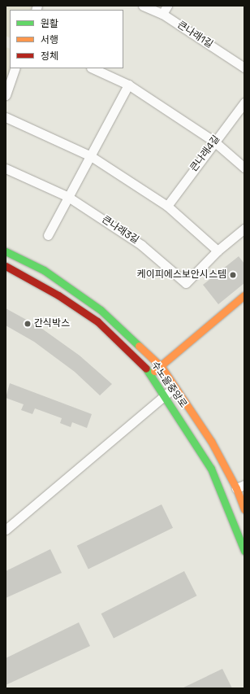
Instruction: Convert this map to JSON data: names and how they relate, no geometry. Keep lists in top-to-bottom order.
{
  "streets": {
    "main road": ["수노을중앙로"],
    "street": ["큰나래1길", "큰나래4길", "큰나래3길"]
  },
  "places": ["케이피에스보안시스템", "간식박스"],
  "legend": ["원활", "서행", "정체"]
}
